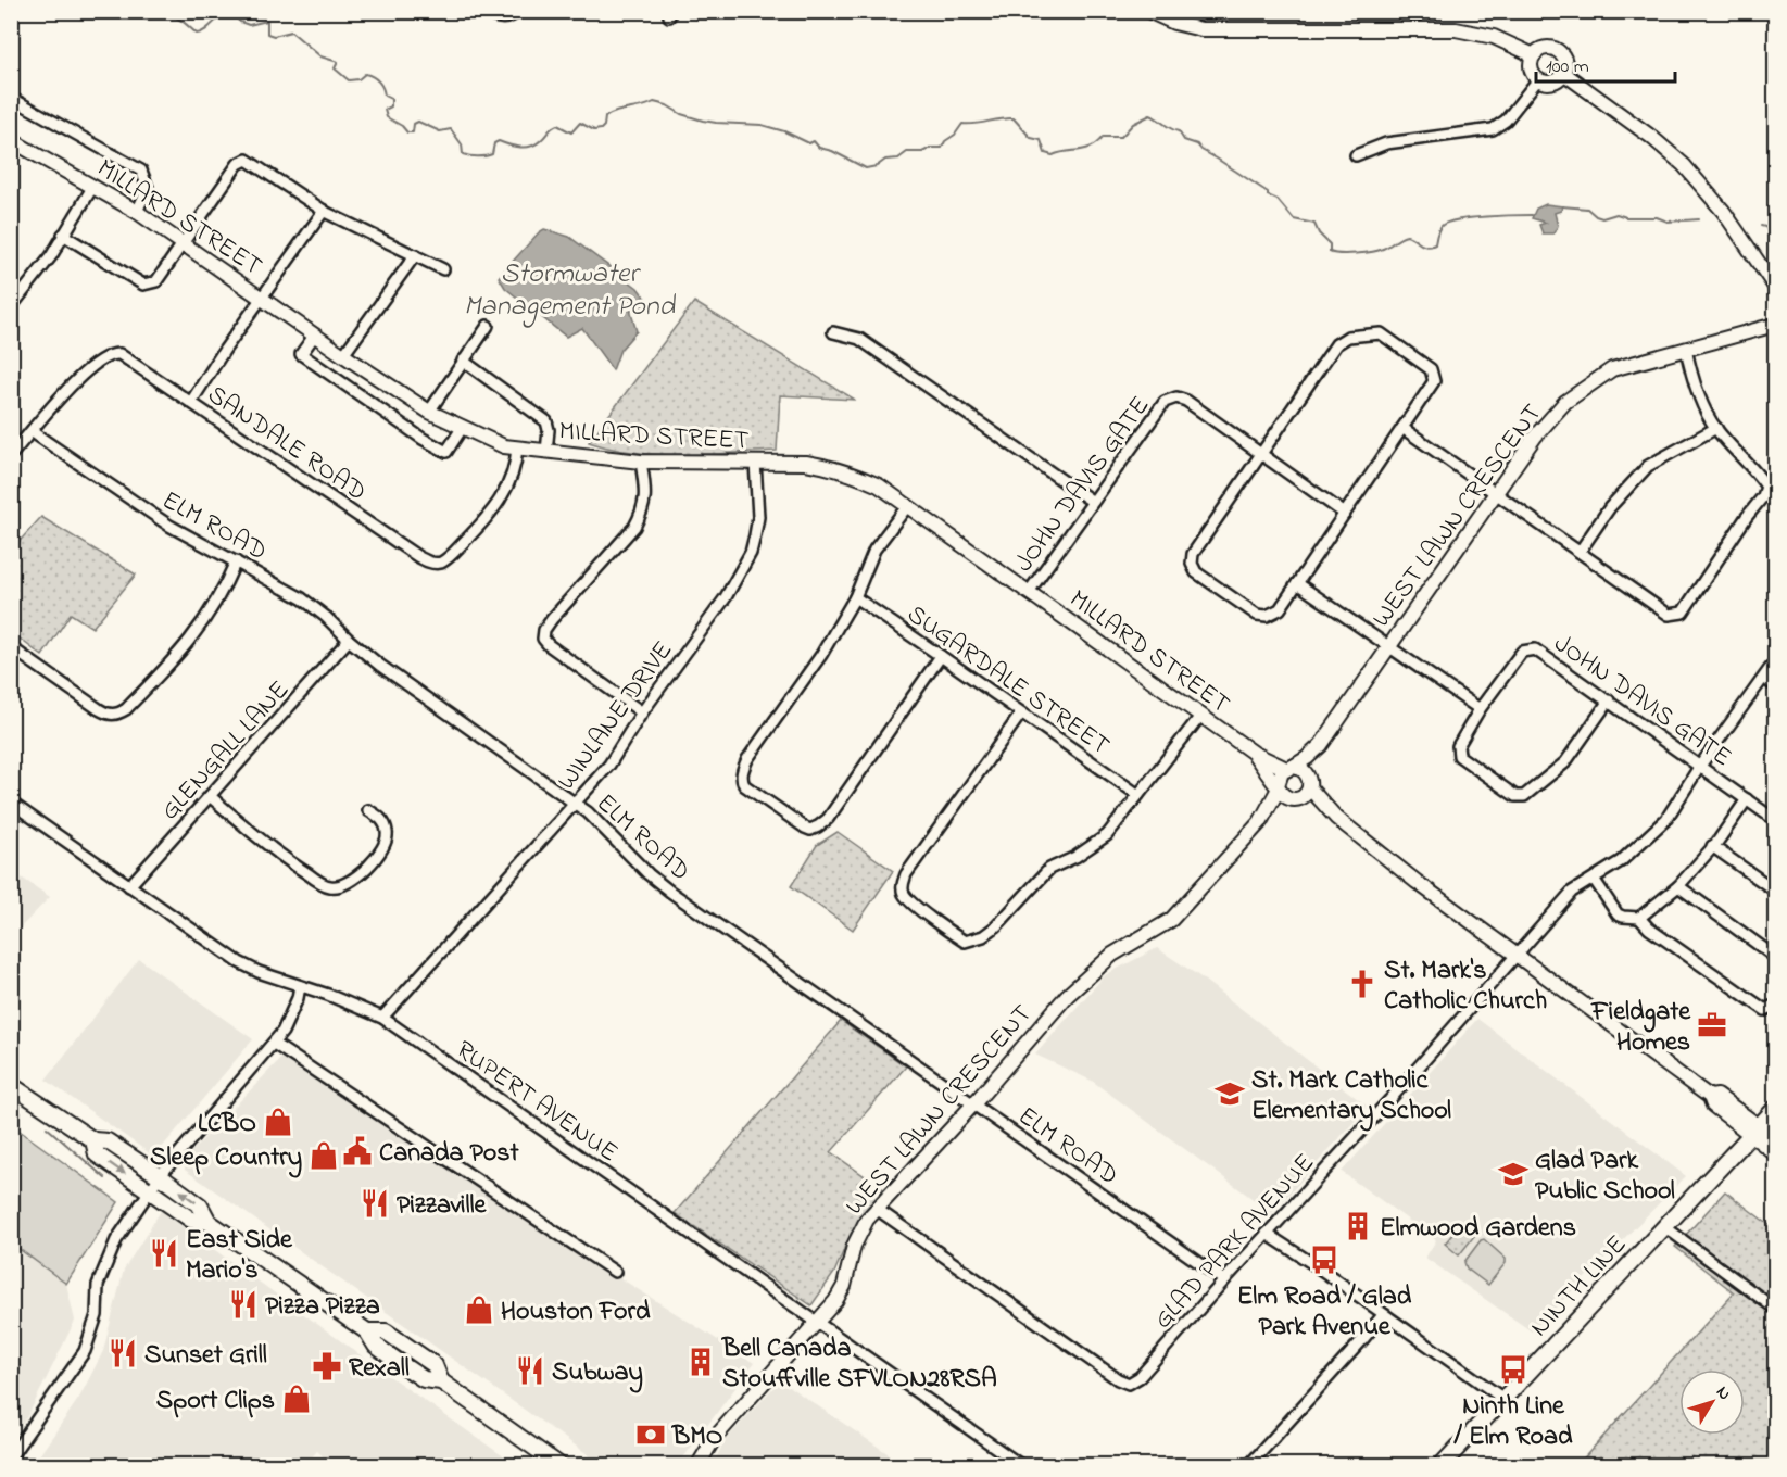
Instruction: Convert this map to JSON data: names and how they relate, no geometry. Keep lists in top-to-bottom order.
{
  "streets": {
    "main road": ["NINTH LINE"],
    "street": [
      "MILLARD STREET",
      "SANDALE ROAD",
      "JOHN DAVIS GATE",
      "WEST LAWN CRESCENT",
      "ELM ROAD",
      "SUGARDALE STREET",
      "WINLANE DRIVE",
      "GLENGALL LANE",
      "RUPERT AVENUE",
      "GLAD PARK AVENUE"
    ]
  },
  "crossings": [
    ["MILLARD STREET", "SANDALE ROAD"],
    ["MILLARD STREET", "JOHN DAVIS GATE"],
    ["MILLARD STREET", "WEST LAWN CRESCENT"],
    ["MILLARD STREET", "WINLANE DRIVE"],
    ["SANDALE ROAD", "ELM ROAD"],
    ["JOHN DAVIS GATE", "GLAD PARK AVENUE"],
    ["WEST LAWN CRESCENT", "ELM ROAD"],
    ["WEST LAWN CRESCENT", "RUPERT AVENUE"],
    ["WEST LAWN CRESCENT", "GLAD PARK AVENUE"],
    ["ELM ROAD", "WINLANE DRIVE"],
    ["ELM ROAD", "GLENGALL LANE"],
    ["ELM ROAD", "GLAD PARK AVENUE"],
    ["WINLANE DRIVE", "RUPERT AVENUE"],
    ["GLENGALL LANE", "RUPERT AVENUE"]
  ],
  "water": ["Stormwater Management Pond"],
  "places": {
    "church": ["St. Mark's Catholic Church"],
    "office": ["Fieldgate Homes"],
    "school or university": ["St. Mark Catholic Elementary School", "Glad Park Public School"],
    "shop": [
      "LCBO",
      "Sleep Country",
      "Houston Ford",
      "Sport Clips"
    ],
    "public building": ["Canada Post"],
    "restaurant": [
      "Pizzaville",
      "East Side Mario's",
      "Pizza Pizza",
      "Sunset Grill",
      "Subway"
    ],
    "building": ["Elmwood Gardens", "Bell Canada Stouffville SFVLON28RSA"],
    "bus stop": ["Elm Road / Glad Park Avenue", "Ninth Line / Elm Road"],
    "pharmacy": ["Rexall"],
    "bank": ["BMO"]
  },
  "scale_bar": "100 m",
  "north": "top right"
}
